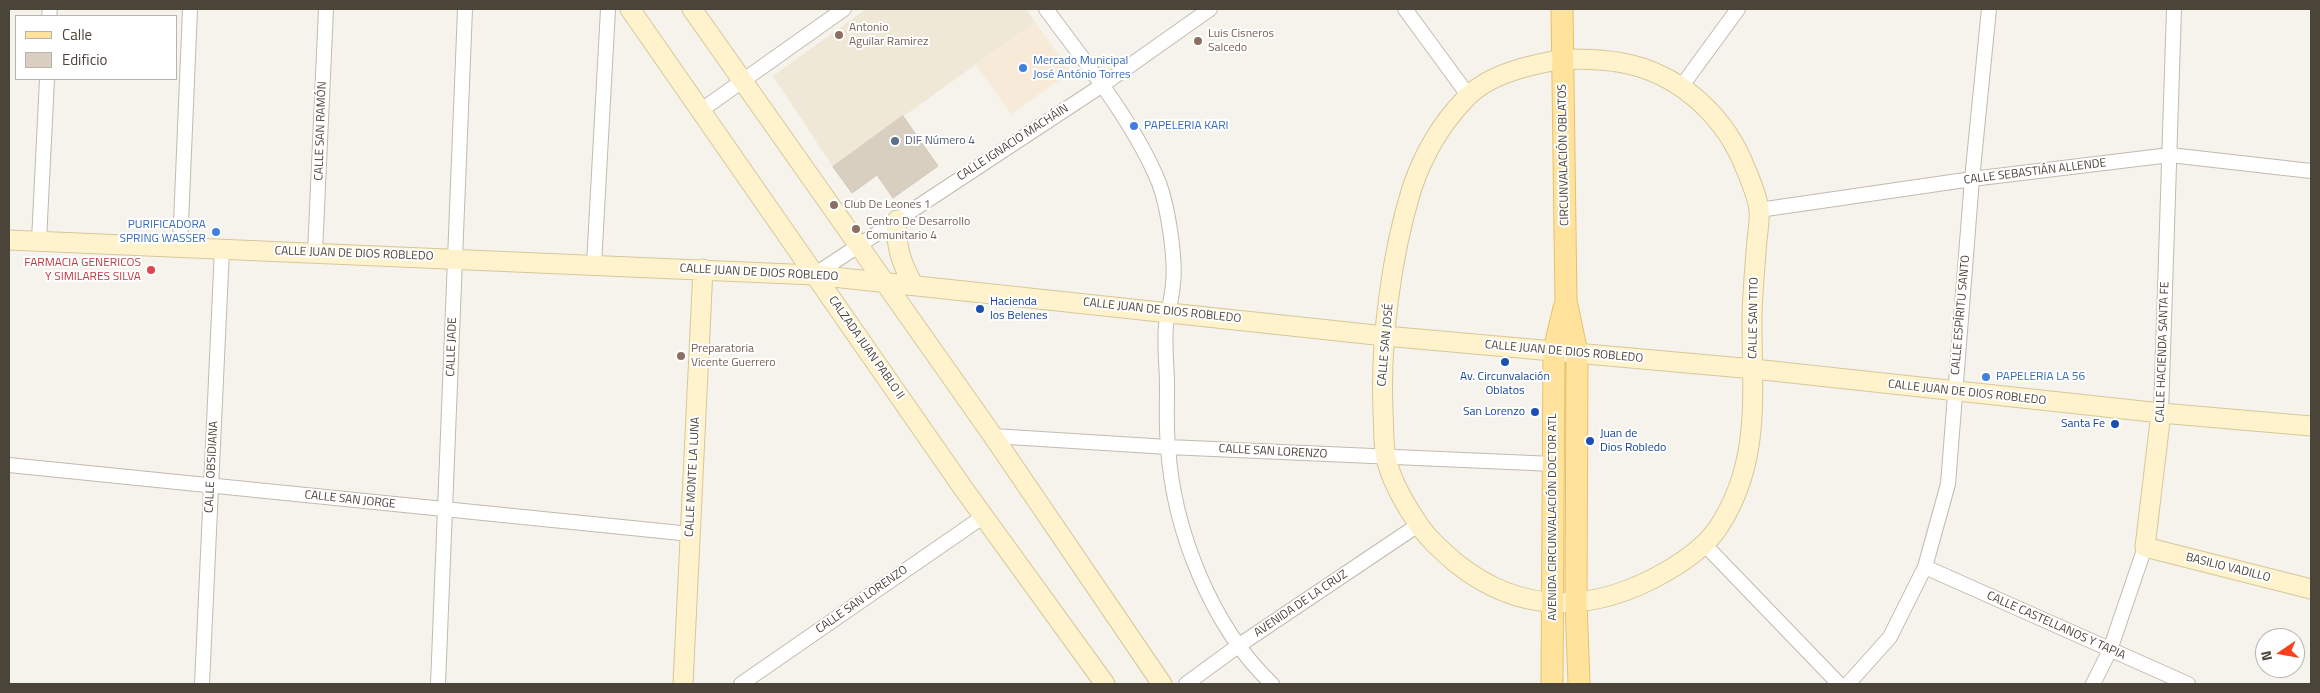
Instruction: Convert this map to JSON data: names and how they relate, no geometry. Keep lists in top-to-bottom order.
{
  "streets": {
    "main road": ["CIRCUNVALACIÓN OBLATOS", "AVENIDA CIRCUNVALACIÓN DOCTOR ATL"],
    "street": [
      "CALLE SAN RAMÓN",
      "CALLE IGNACIO MACHÁIN",
      "CALLE SEBASTIÁN ALLENDE",
      "CALLE JUAN DE DIOS ROBLEDO",
      "CALLE ESPÍRITU SANTO",
      "CALLE SAN TITO",
      "CALLE SAN JOSÉ",
      "CALLE JADE",
      "CALZADA JUAN PABLO II",
      "CALLE HACIENDA SANTA FE",
      "CALLE SAN LORENZO",
      "CALLE OBSIDIANA",
      "CALLE MONTE LA LUNA",
      "CALLE SAN JORGE",
      "BASILIO VADILLO",
      "AVENIDA DE LA CRUZ",
      "CALLE CASTELLANOS Y TAPIA"
    ]
  },
  "crossings": [
    ["CALLE SAN RAMÓN", "CALLE JUAN DE DIOS ROBLEDO"],
    ["CALLE IGNACIO MACHÁIN", "CALLE JUAN DE DIOS ROBLEDO"],
    ["CALLE IGNACIO MACHÁIN", "CALZADA JUAN PABLO II"],
    ["CIRCUNVALACIÓN OBLATOS", "CALLE JUAN DE DIOS ROBLEDO"],
    ["CIRCUNVALACIÓN OBLATOS", "CALLE SAN TITO"],
    ["CIRCUNVALACIÓN OBLATOS", "CALLE SAN JOSÉ"],
    ["CIRCUNVALACIÓN OBLATOS", "AVENIDA CIRCUNVALACIÓN DOCTOR ATL"],
    ["CALLE SEBASTIÁN ALLENDE", "CALLE ESPÍRITU SANTO"],
    ["CALLE SEBASTIÁN ALLENDE", "CALLE SAN TITO"],
    ["CALLE SEBASTIÁN ALLENDE", "CALLE HACIENDA SANTA FE"],
    ["CALLE JUAN DE DIOS ROBLEDO", "CALLE ESPÍRITU SANTO"],
    ["CALLE JUAN DE DIOS ROBLEDO", "CALLE SAN TITO"],
    ["CALLE JUAN DE DIOS ROBLEDO", "CALLE SAN JOSÉ"],
    ["CALLE JUAN DE DIOS ROBLEDO", "CALLE JADE"],
    ["CALLE JUAN DE DIOS ROBLEDO", "CALZADA JUAN PABLO II"],
    ["CALLE JUAN DE DIOS ROBLEDO", "CALLE HACIENDA SANTA FE"],
    ["CALLE JUAN DE DIOS ROBLEDO", "CALLE OBSIDIANA"],
    ["CALLE JUAN DE DIOS ROBLEDO", "CALLE MONTE LA LUNA"],
    ["CALLE JUAN DE DIOS ROBLEDO", "AVENIDA CIRCUNVALACIÓN DOCTOR ATL"],
    ["CALLE ESPÍRITU SANTO", "CALLE CASTELLANOS Y TAPIA"],
    ["CALLE SAN TITO", "CALLE SAN JOSÉ"],
    ["CALLE SAN TITO", "AVENIDA CIRCUNVALACIÓN DOCTOR ATL"],
    ["CALLE SAN JOSÉ", "CALLE SAN LORENZO"],
    ["CALLE SAN JOSÉ", "AVENIDA CIRCUNVALACIÓN DOCTOR ATL"],
    ["CALLE SAN JOSÉ", "AVENIDA DE LA CRUZ"],
    ["CALLE JADE", "CALLE SAN JORGE"],
    ["CALZADA JUAN PABLO II", "CALLE SAN LORENZO"],
    ["CALLE HACIENDA SANTA FE", "BASILIO VADILLO"],
    ["CALLE HACIENDA SANTA FE", "CALLE CASTELLANOS Y TAPIA"],
    ["CALLE SAN LORENZO", "AVENIDA CIRCUNVALACIÓN DOCTOR ATL"],
    ["CALLE OBSIDIANA", "CALLE SAN JORGE"],
    ["CALLE MONTE LA LUNA", "CALLE SAN JORGE"]
  ],
  "places": [
    "Antonio Aguilar Ramirez",
    "Luis Cisneros Salcedo",
    "Mercado Municipal José António Torres",
    "PAPELERIA KARI",
    "DIF Número 4",
    "Club De Leones 1",
    "Centro De Desarrollo Comunitario 4",
    "PURIFICADORA SPRING WASSER",
    "FARMACIA GENERICOS Y SIMILARES SILVA",
    "Hacienda los Belenes",
    "Preparatoria Vicente Guerrero",
    "Av. Circunvalación Oblatos",
    "PAPELERIA LA 56",
    "San Lorenzo",
    "Santa Fe",
    "Juan de Dios Robledo"
  ],
  "legend": ["Calle", "Edificio"],
  "north": "left"
}
